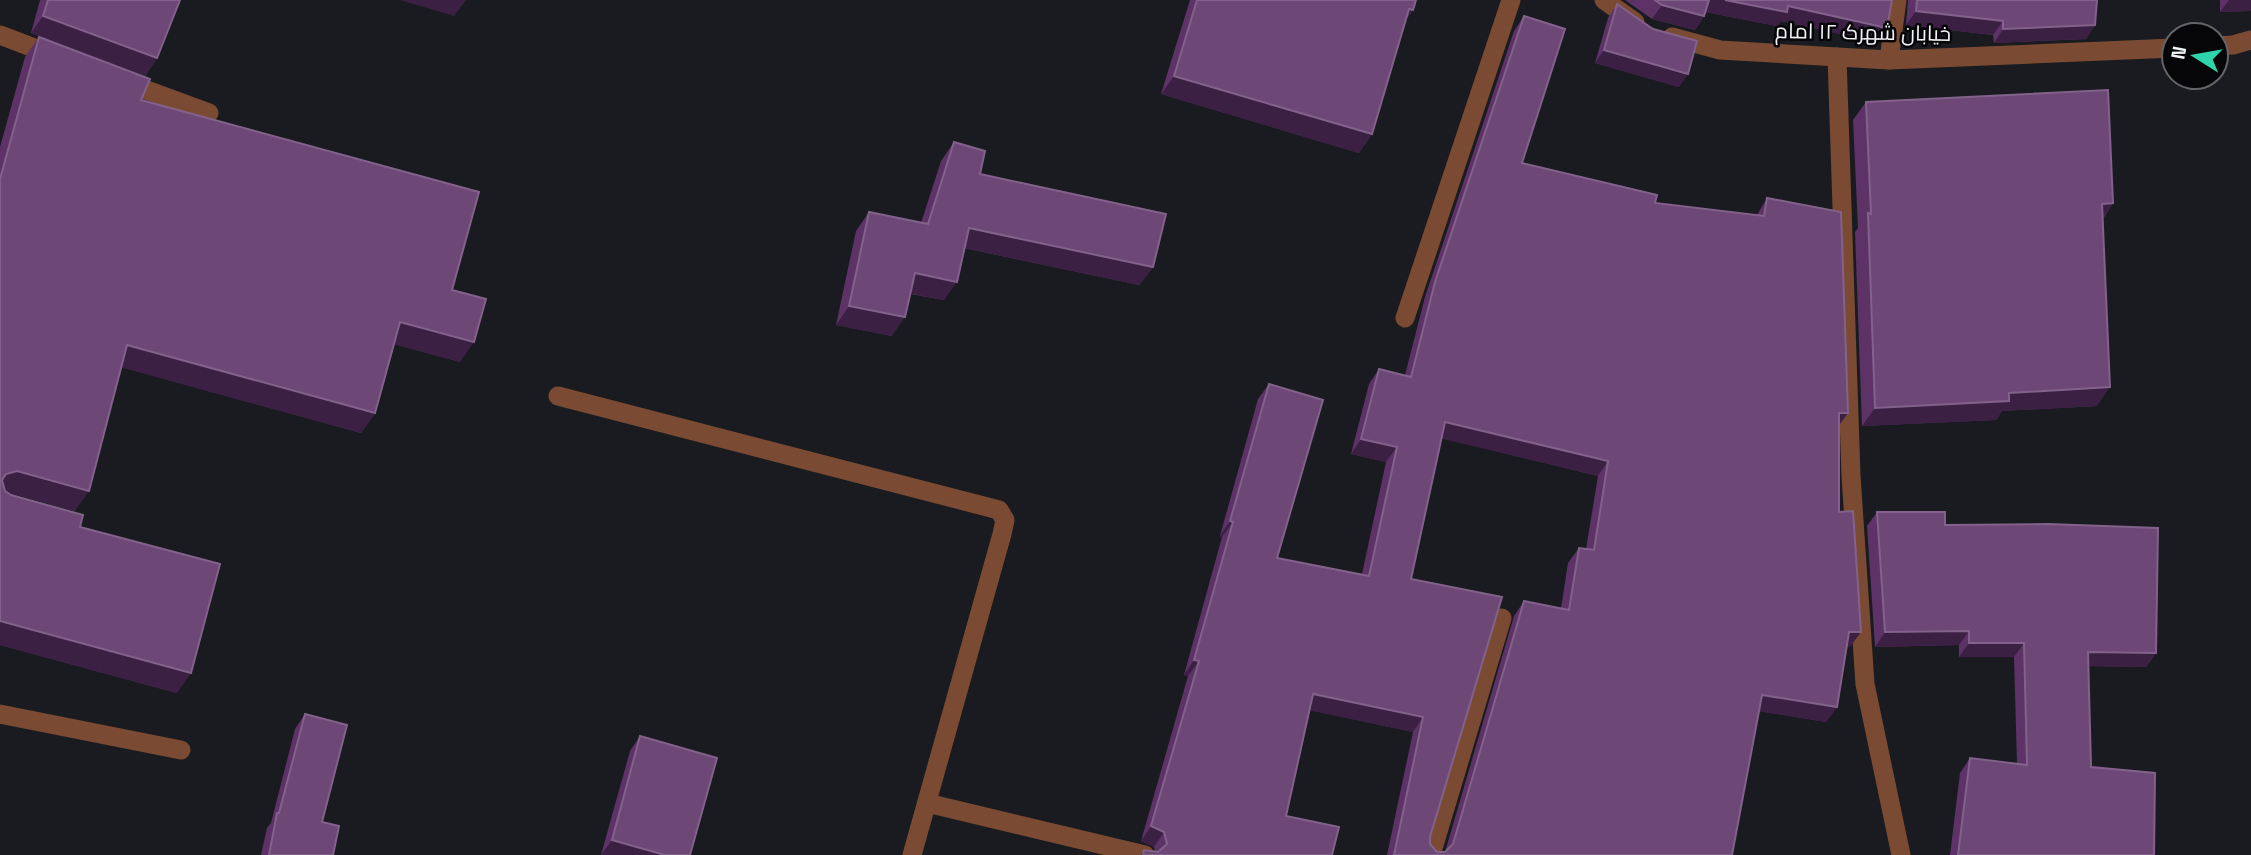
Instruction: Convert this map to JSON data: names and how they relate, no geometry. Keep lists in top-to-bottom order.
{
  "streets": {
    "street": ["خیابان شهرک ۱۲ امام"]
  },
  "north": "left"
}
